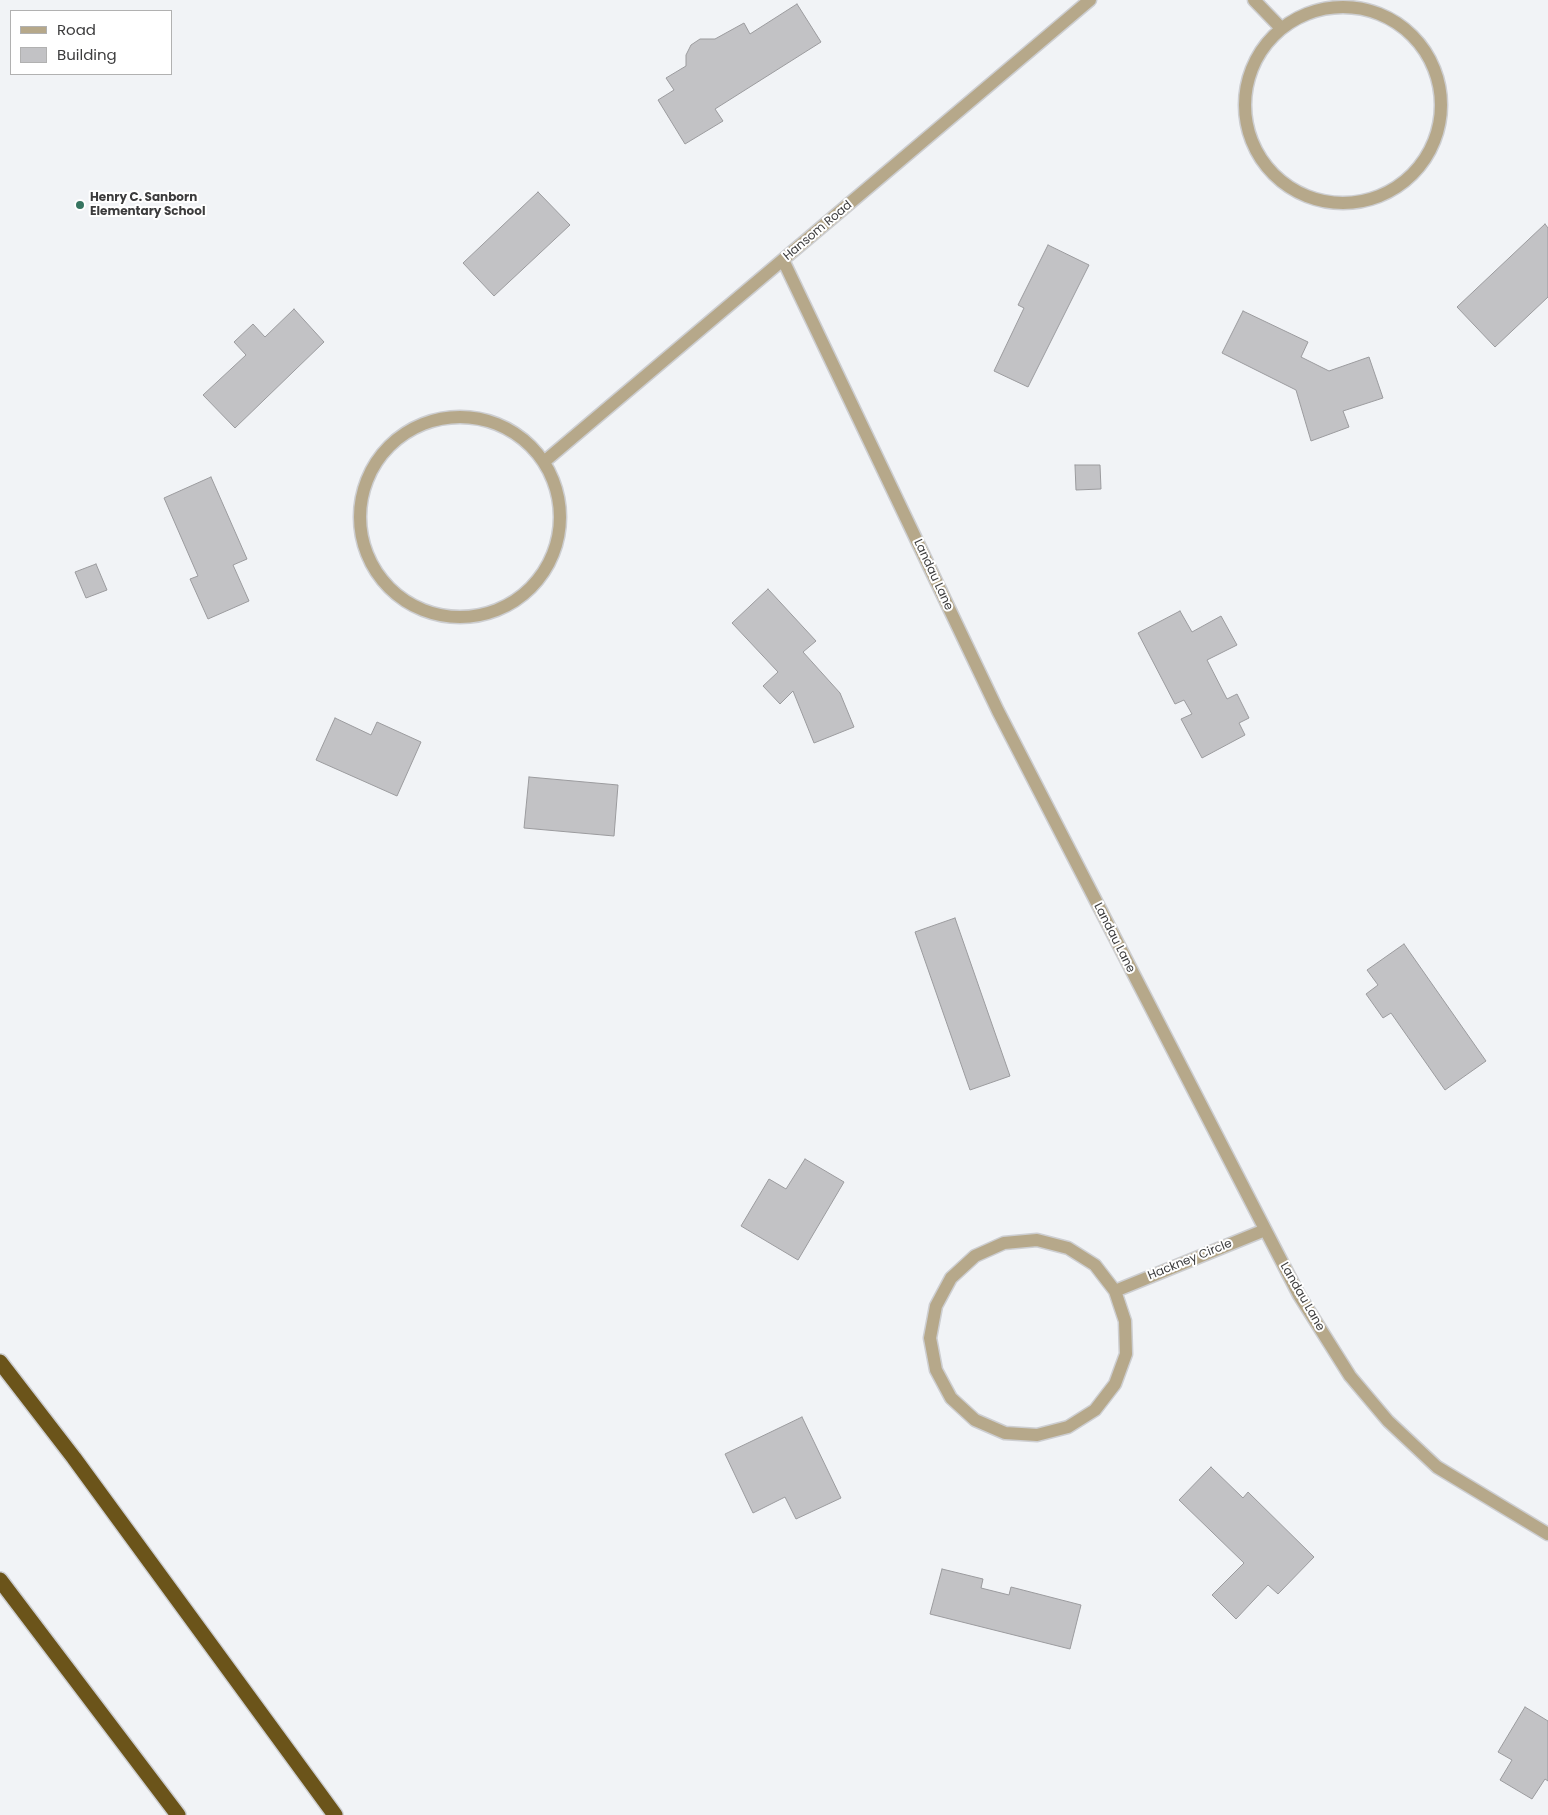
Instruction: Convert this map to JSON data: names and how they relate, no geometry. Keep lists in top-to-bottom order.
{
  "streets": {
    "street": ["Hansom Road", "Landau Lane", "Hackney Circle"]
  },
  "crossings": [
    ["Hansom Road", "Landau Lane"],
    ["Landau Lane", "Hackney Circle"]
  ],
  "places": ["Henry C. Sanborn Elementary School"],
  "legend": ["Road", "Building"]
}
